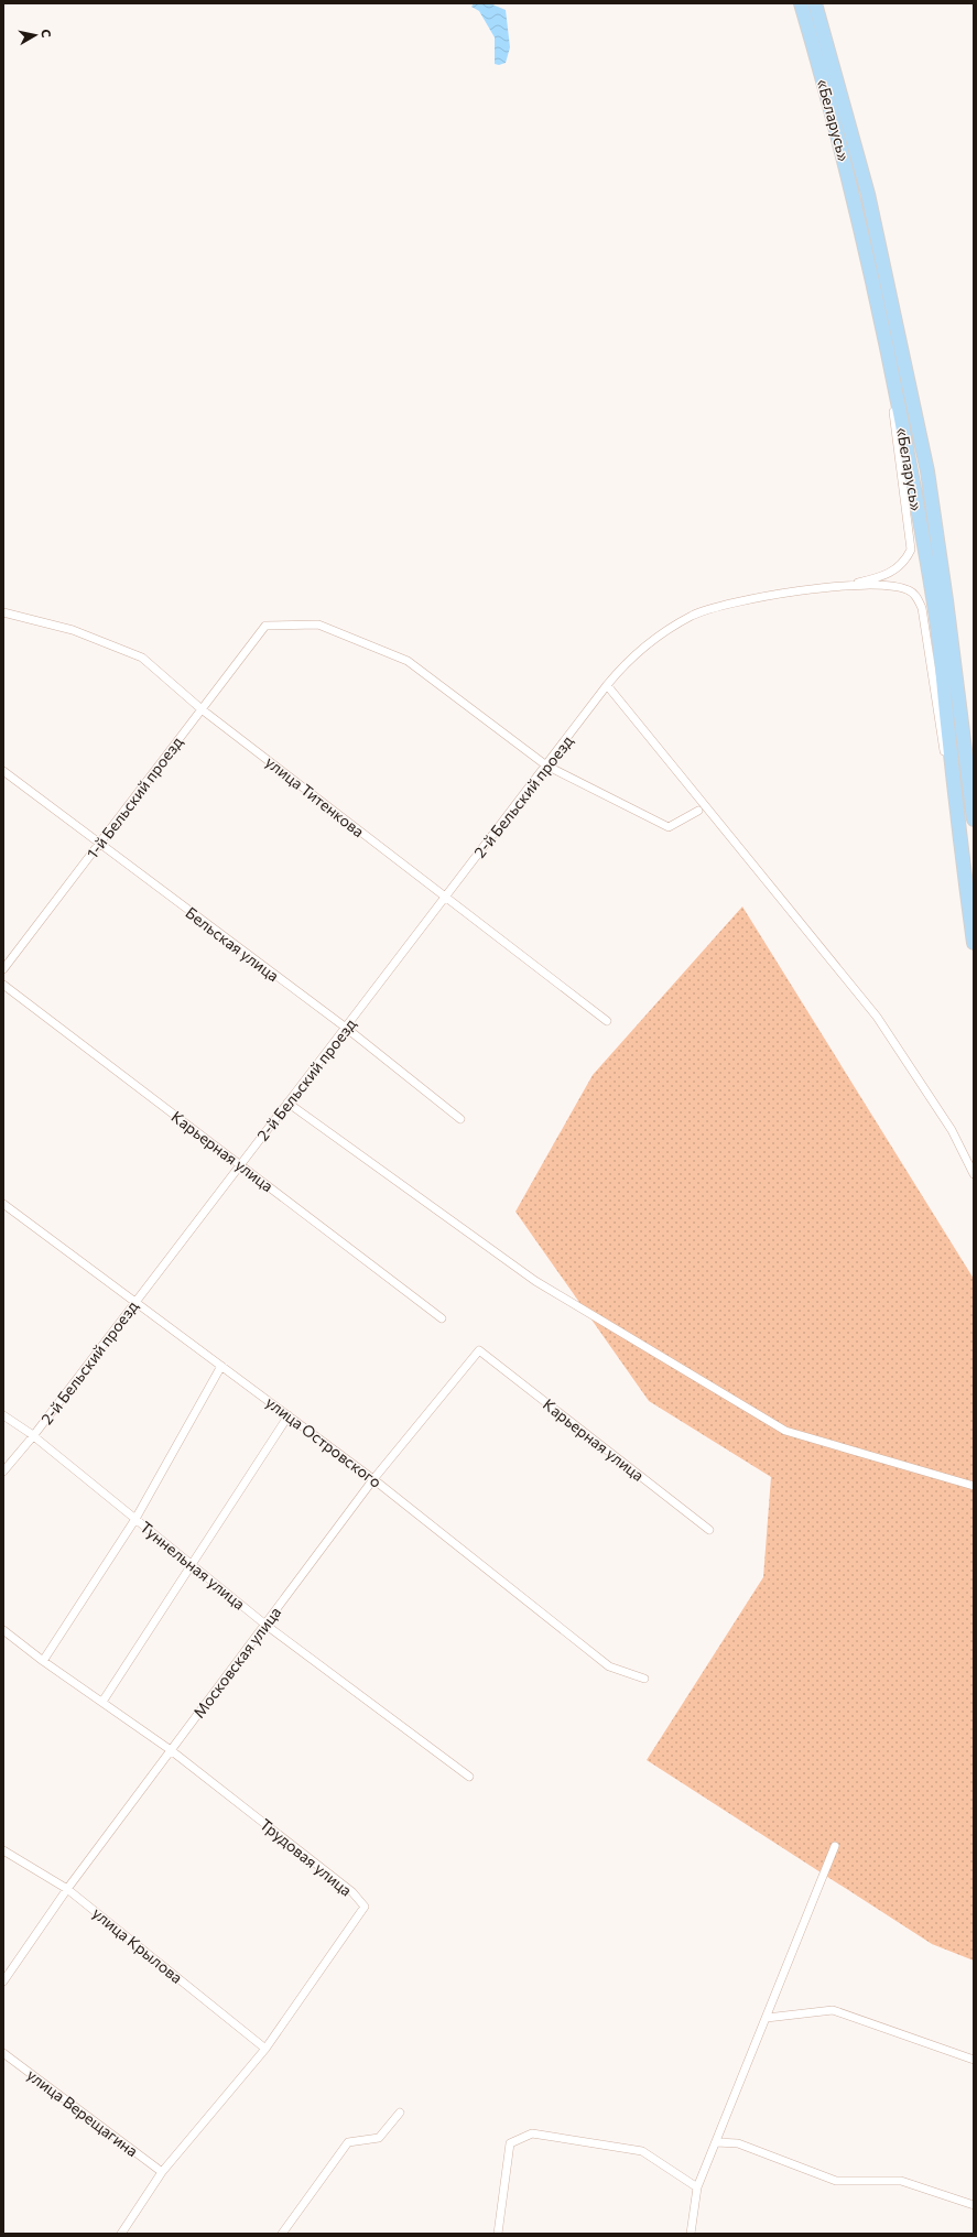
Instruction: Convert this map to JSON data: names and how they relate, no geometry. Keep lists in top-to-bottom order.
{
  "streets": {
    "highway": ["«Беларусь»"],
    "street": [
      "улица Титенкова",
      "2-й Бельский проезд",
      "1-й Бельский проезд",
      "Бельская улица",
      "Карьерная улица",
      "улица Островского",
      "Туннельная улица",
      "Московская улица",
      "Трудовая улица",
      "улица Крылова",
      "улица Верещагина"
    ]
  },
  "crossings": [
    ["улица Титенкова", "2-й Бельский проезд"],
    ["улица Титенкова", "1-й Бельский проезд"],
    ["2-й Бельский проезд", "1-й Бельский проезд"],
    ["2-й Бельский проезд", "Бельская улица"],
    ["2-й Бельский проезд", "Карьерная улица"],
    ["2-й Бельский проезд", "улица Островского"],
    ["2-й Бельский проезд", "Туннельная улица"],
    ["1-й Бельский проезд", "Бельская улица"],
    ["Карьерная улица", "Московская улица"],
    ["улица Островского", "Московская улица"],
    ["Туннельная улица", "Московская улица"],
    ["Московская улица", "Трудовая улица"],
    ["Московская улица", "улица Крылова"],
    ["Трудовая улица", "улица Крылова"],
    ["Трудовая улица", "улица Верещагина"]
  ],
  "north": "right"
}
